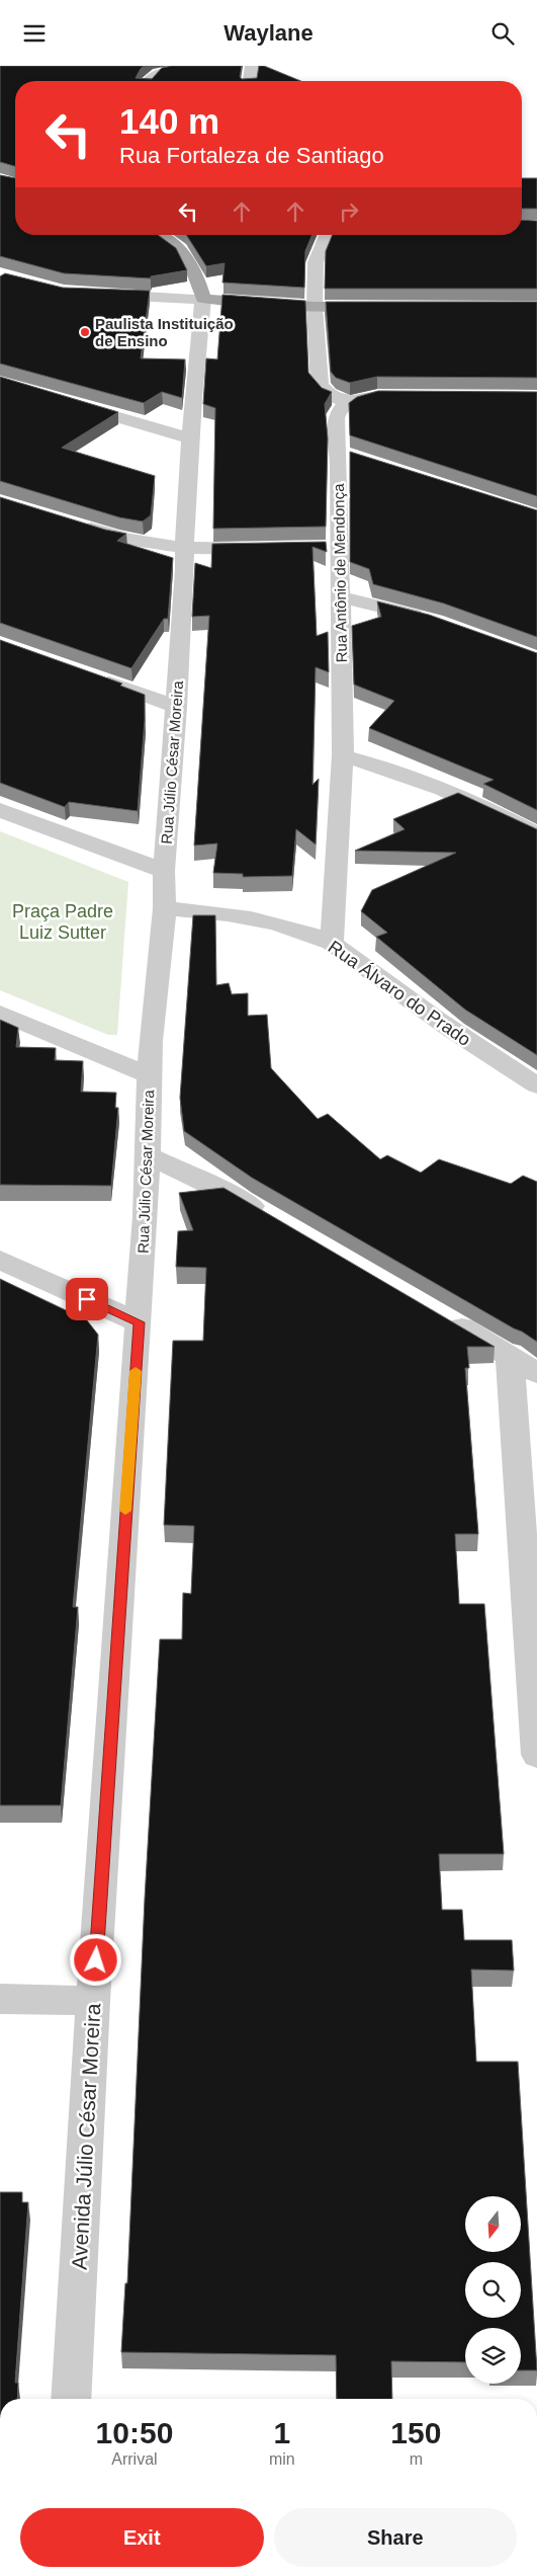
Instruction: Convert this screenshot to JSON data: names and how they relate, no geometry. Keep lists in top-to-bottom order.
{
  "streets": {
    "main road": ["Rua Júlio César Moreira"],
    "street": ["Rua Antônio de Mendonça", "Rua Álvaro do Prado", "Avenida Júlio César Moreira"]
  },
  "crossings": [
    ["Rua Antônio de Mendonça", "Rua Álvaro do Prado"],
    ["Rua Júlio César Moreira", "Rua Álvaro do Prado"],
    ["Rua Júlio César Moreira", "Avenida Júlio César Moreira"]
  ],
  "parks": ["Praça Padre Luiz Sutter"],
  "places": ["Paulista Instituição de Ensino"],
  "north": "bottom",
  "page": {
    "header": "Waylane",
    "turn": ["140 m", "Rua Fortaleza de Santiago"],
    "eta": [
      "10:50",
      "Arrival",
      "1",
      "min",
      "150",
      "m"
    ],
    "buttons": ["Exit", "Share"]
  }
}
